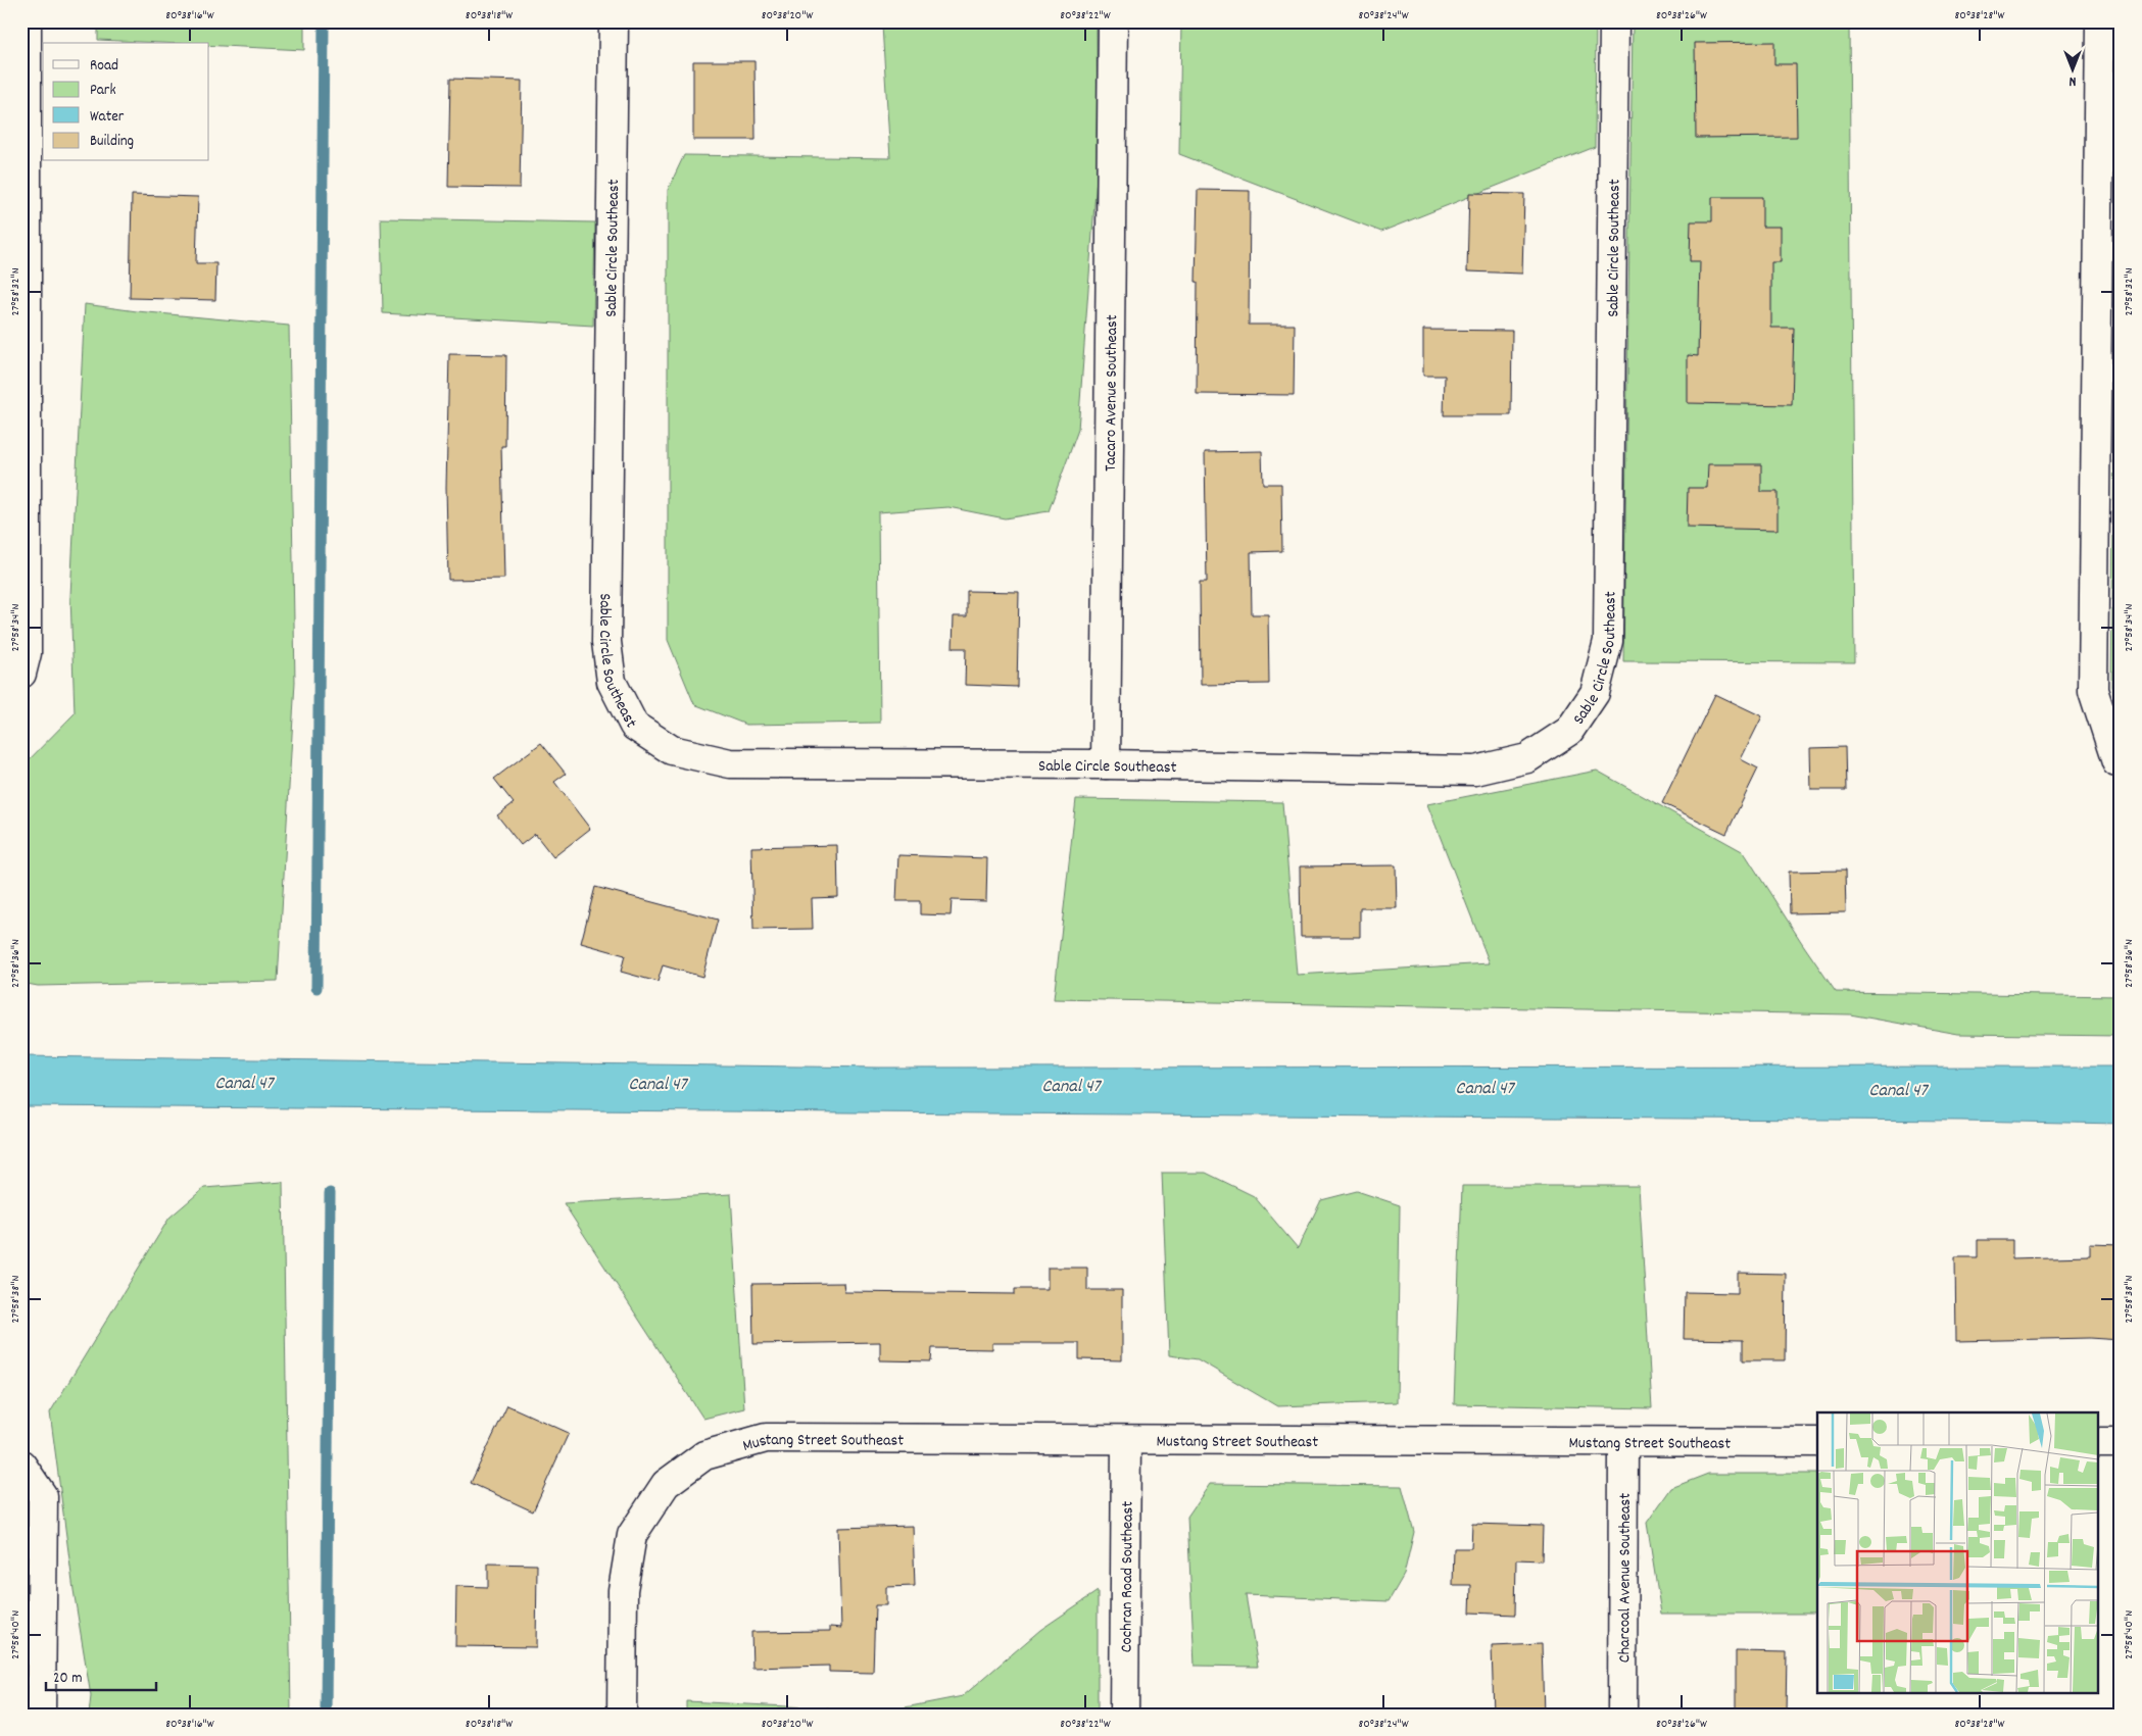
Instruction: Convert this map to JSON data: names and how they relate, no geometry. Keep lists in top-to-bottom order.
{
  "streets": {
    "street": [
      "Sable Circle Southeast",
      "Tacaro Avenue Southeast",
      "Mustang Street Southeast",
      "Cochran Road Southeast",
      "Charcoal Avenue Southeast"
    ]
  },
  "crossings": [
    ["Sable Circle Southeast", "Tacaro Avenue Southeast"],
    ["Mustang Street Southeast", "Cochran Road Southeast"],
    ["Mustang Street Southeast", "Charcoal Avenue Southeast"]
  ],
  "water": ["Canal 47"],
  "legend": [
    "Road",
    "Park",
    "Water",
    "Building"
  ],
  "scale_bar": "20 m",
  "north": "bottom",
  "coordinates": [
    "80°38'16\"W",
    "80°38'18\"W",
    "80°38'20\"W",
    "80°38'22\"W",
    "80°38'24\"W",
    "80°38'26\"W",
    "80°38'28\"W",
    "27°58'32\"N",
    "27°58'34\"N",
    "27°58'36\"N",
    "27°58'38\"N",
    "27°58'40\"N"
  ]
}
